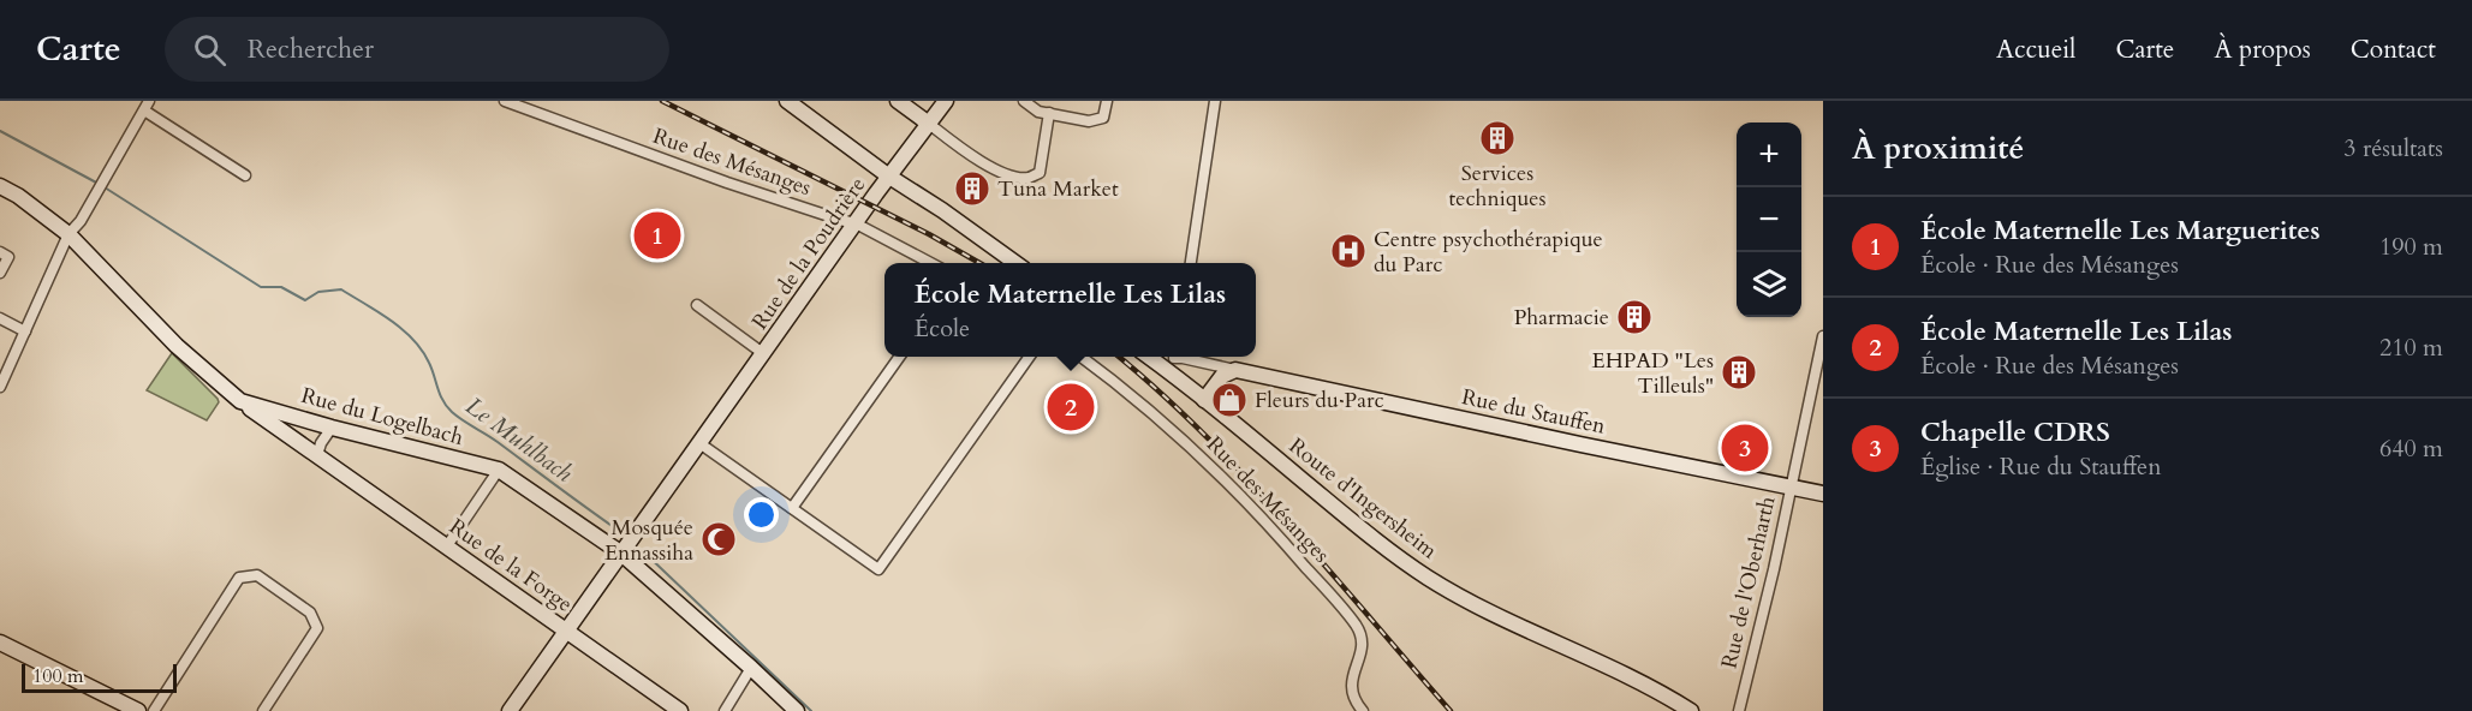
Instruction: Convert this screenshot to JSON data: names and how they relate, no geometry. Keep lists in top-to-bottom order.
{
  "streets": {
    "street": [
      "Rue des Mésanges",
      "Rue de la Poudrière",
      "Rue du Stauffen",
      "Rue du Logelbach",
      "Route d'Ingersheim",
      "Rue de la Forge",
      "Rue de l'Oberharth"
    ]
  },
  "crossings": [
    ["Rue des Mésanges", "Rue de la Poudrière"],
    ["Rue de la Poudrière", "Rue du Logelbach"],
    ["Rue de la Poudrière", "Rue de la Forge"],
    ["Rue du Stauffen", "Route d'Ingersheim"],
    ["Rue du Stauffen", "Rue de l'Oberharth"],
    ["Rue du Logelbach", "Rue de la Forge"]
  ],
  "water": ["Le Muhlbach"],
  "places": {
    "building": [
      "Services techniques",
      "Tuna Market",
      "Pharmacie",
      "EHPAD \"Les Tilleuls\""
    ],
    "hospital": ["Centre psychothérapique du Parc"],
    "shop": ["Fleurs du Parc"],
    "mosque": ["Mosquée Ennassiha"]
  },
  "scale_bar": "100 m",
  "page": {
    "header": "Carte",
    "search": "Rechercher",
    "nav": [
      "Accueil",
      "Carte",
      "À propos",
      "Contact"
    ],
    "heading": ["À proximité", "3 résultats"],
    "map_buttons": ["+", "−"],
    "list": [
      {
        "mark": "1",
        "name": "École Maternelle Les Marguerites",
        "note": "École · Rue des Mésanges",
        "value": "190 m"
      },
      {
        "mark": "2",
        "name": "École Maternelle Les Lilas",
        "note": "École · Rue des Mésanges",
        "value": "210 m"
      },
      {
        "mark": "3",
        "name": "Chapelle CDRS",
        "note": "Église · Rue du Stauffen",
        "value": "640 m"
      }
    ],
    "pins": ["1", "2", "3"],
    "popup": ["École Maternelle Les Lilas", "École"],
    "scale": "100 m"
  }
}
